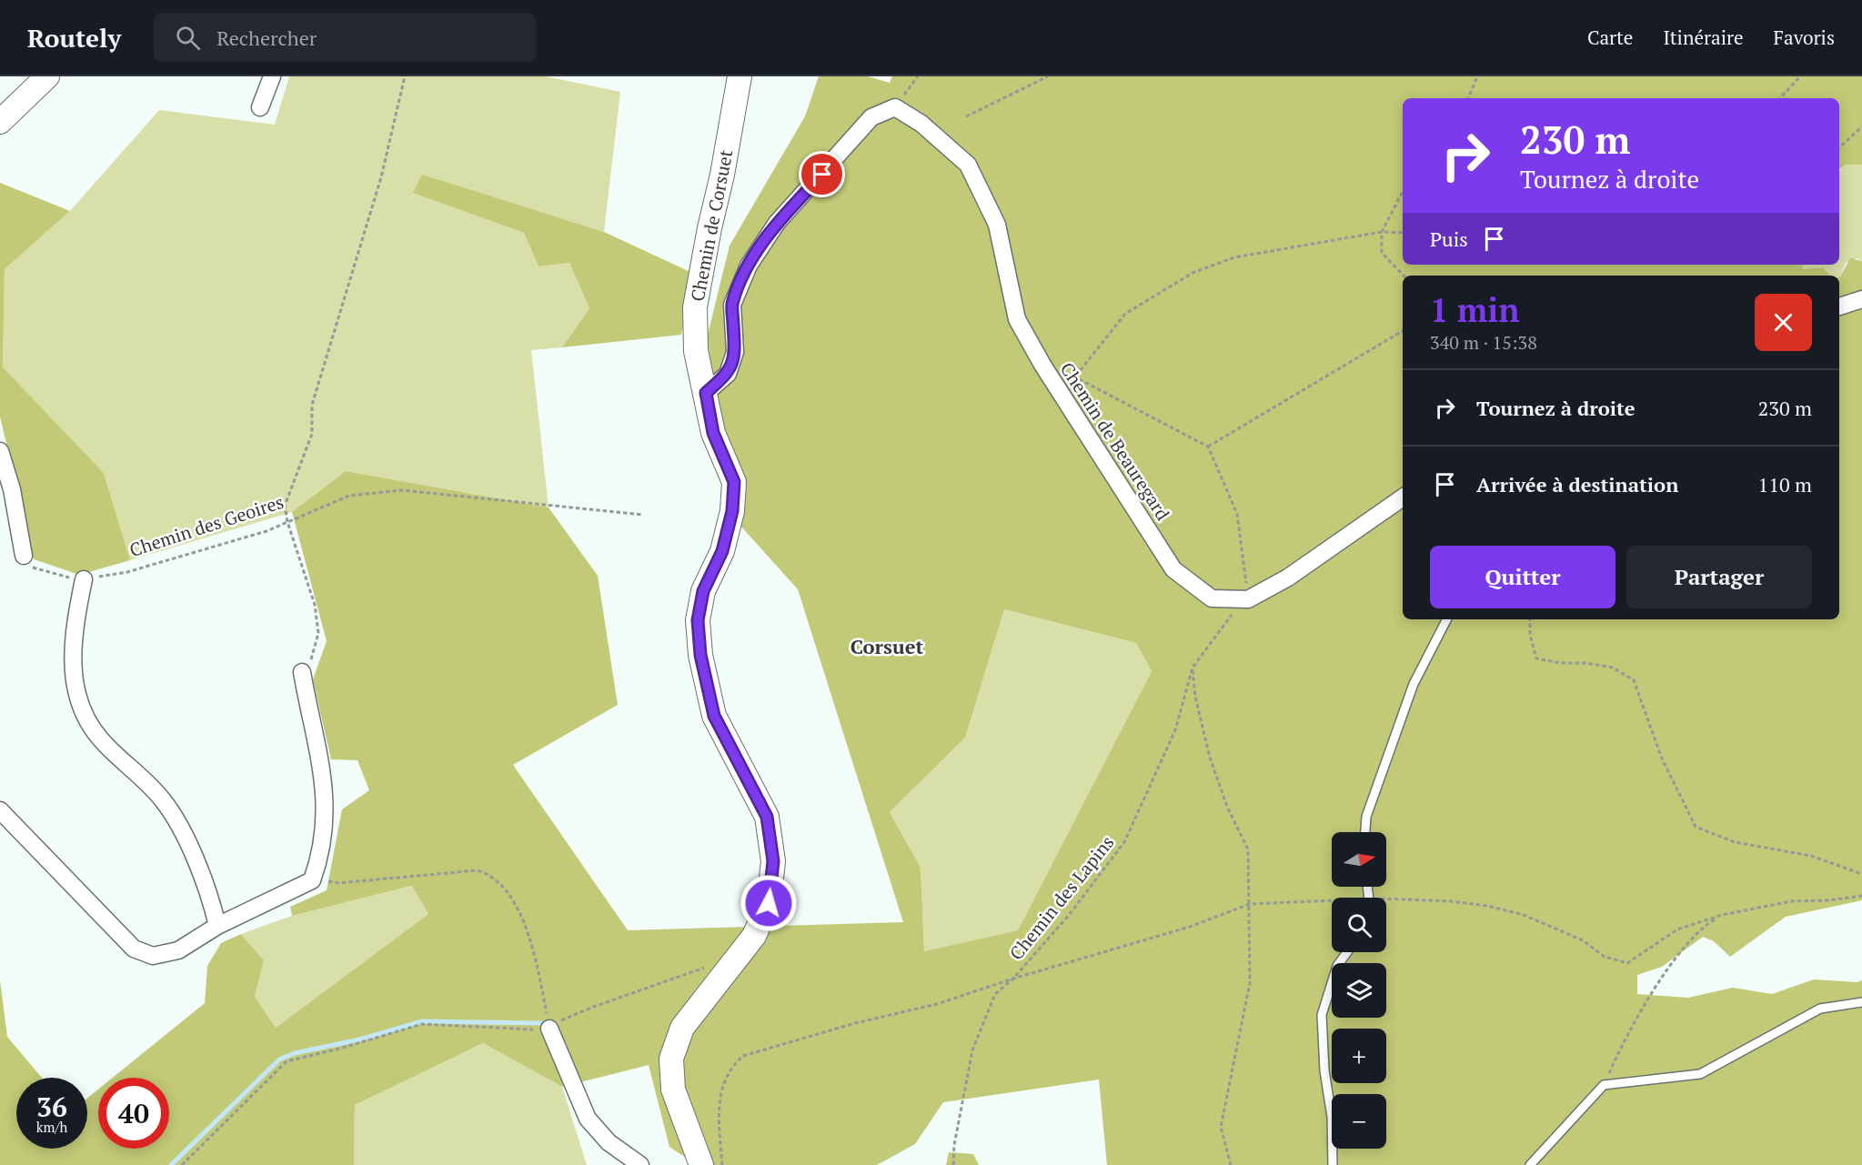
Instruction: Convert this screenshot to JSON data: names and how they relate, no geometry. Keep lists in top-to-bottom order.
{
  "streets": {
    "street": ["Chemin de Corsuet", "Chemin de Beauregard"],
    "path": ["Chemin des Geoires", "Chemin des Lapins"]
  },
  "crossings": [
    ["Chemin de Beauregard", "Chemin des Lapins"]
  ],
  "districts": ["Corsuet"],
  "north": "right",
  "page": {
    "header": "Routely",
    "search": "Rechercher",
    "nav": ["Carte", "Itinéraire", "Favoris"],
    "turn": ["230 m", "Tournez à droite"],
    "then": "Puis",
    "heading": ["1 min", "340 m · 15:38"],
    "list": [
      {
        "name": "Tournez à droite",
        "value": "230 m"
      },
      {
        "name": "Arrivée à destination",
        "value": "110 m"
      }
    ],
    "buttons": ["Quitter", "Partager"],
    "map_buttons": ["+", "−"],
    "speed": "36 km/h",
    "limit": "40"
  }
}
